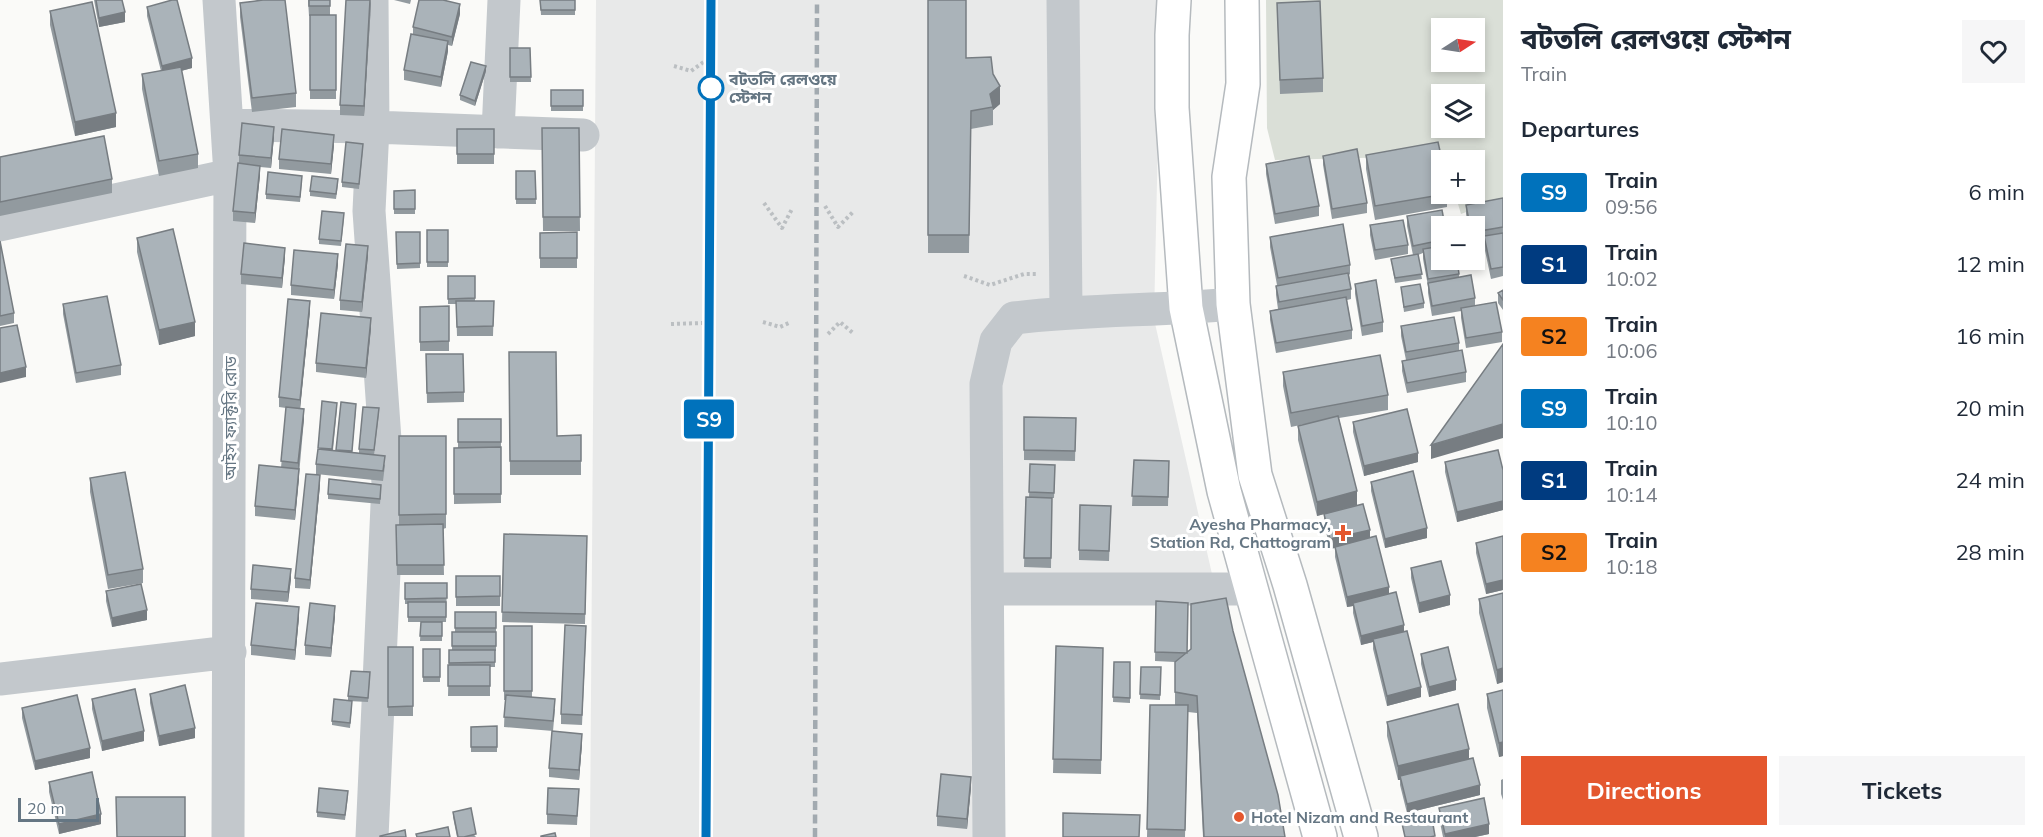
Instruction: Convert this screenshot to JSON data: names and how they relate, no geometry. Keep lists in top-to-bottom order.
{
  "streets": {
    "street": ["আইস ফ্যাক্টরি রোড"]
  },
  "places": {
    "other": ["বটতলি রেলওয়ে স্টেশন", "Hotel Nizam and Restaurant"],
    "health": ["Ayesha Pharmacy, Station Rd, Chattogram"]
  },
  "scale_bar": "20 m",
  "north": "right",
  "page": {
    "on_map": "S9",
    "heading": [
      ["বটতলি রেলওয়ে স্টেশন", "Train"],
      "Departures"
    ],
    "map_buttons": ["+", "−"],
    "list": [
      {
        "mark": "S9",
        "name": "Train",
        "note": "09:56",
        "value": "6 min"
      },
      {
        "mark": "S1",
        "name": "Train",
        "note": "10:02",
        "value": "12 min"
      },
      {
        "mark": "S2",
        "name": "Train",
        "note": "10:06",
        "value": "16 min"
      },
      {
        "mark": "S9",
        "name": "Train",
        "note": "10:10",
        "value": "20 min"
      },
      {
        "mark": "S1",
        "name": "Train",
        "note": "10:14",
        "value": "24 min"
      },
      {
        "mark": "S2",
        "name": "Train",
        "note": "10:18",
        "value": "28 min"
      }
    ],
    "buttons": ["Directions", "Tickets"],
    "scale": "20 m"
  }
}
